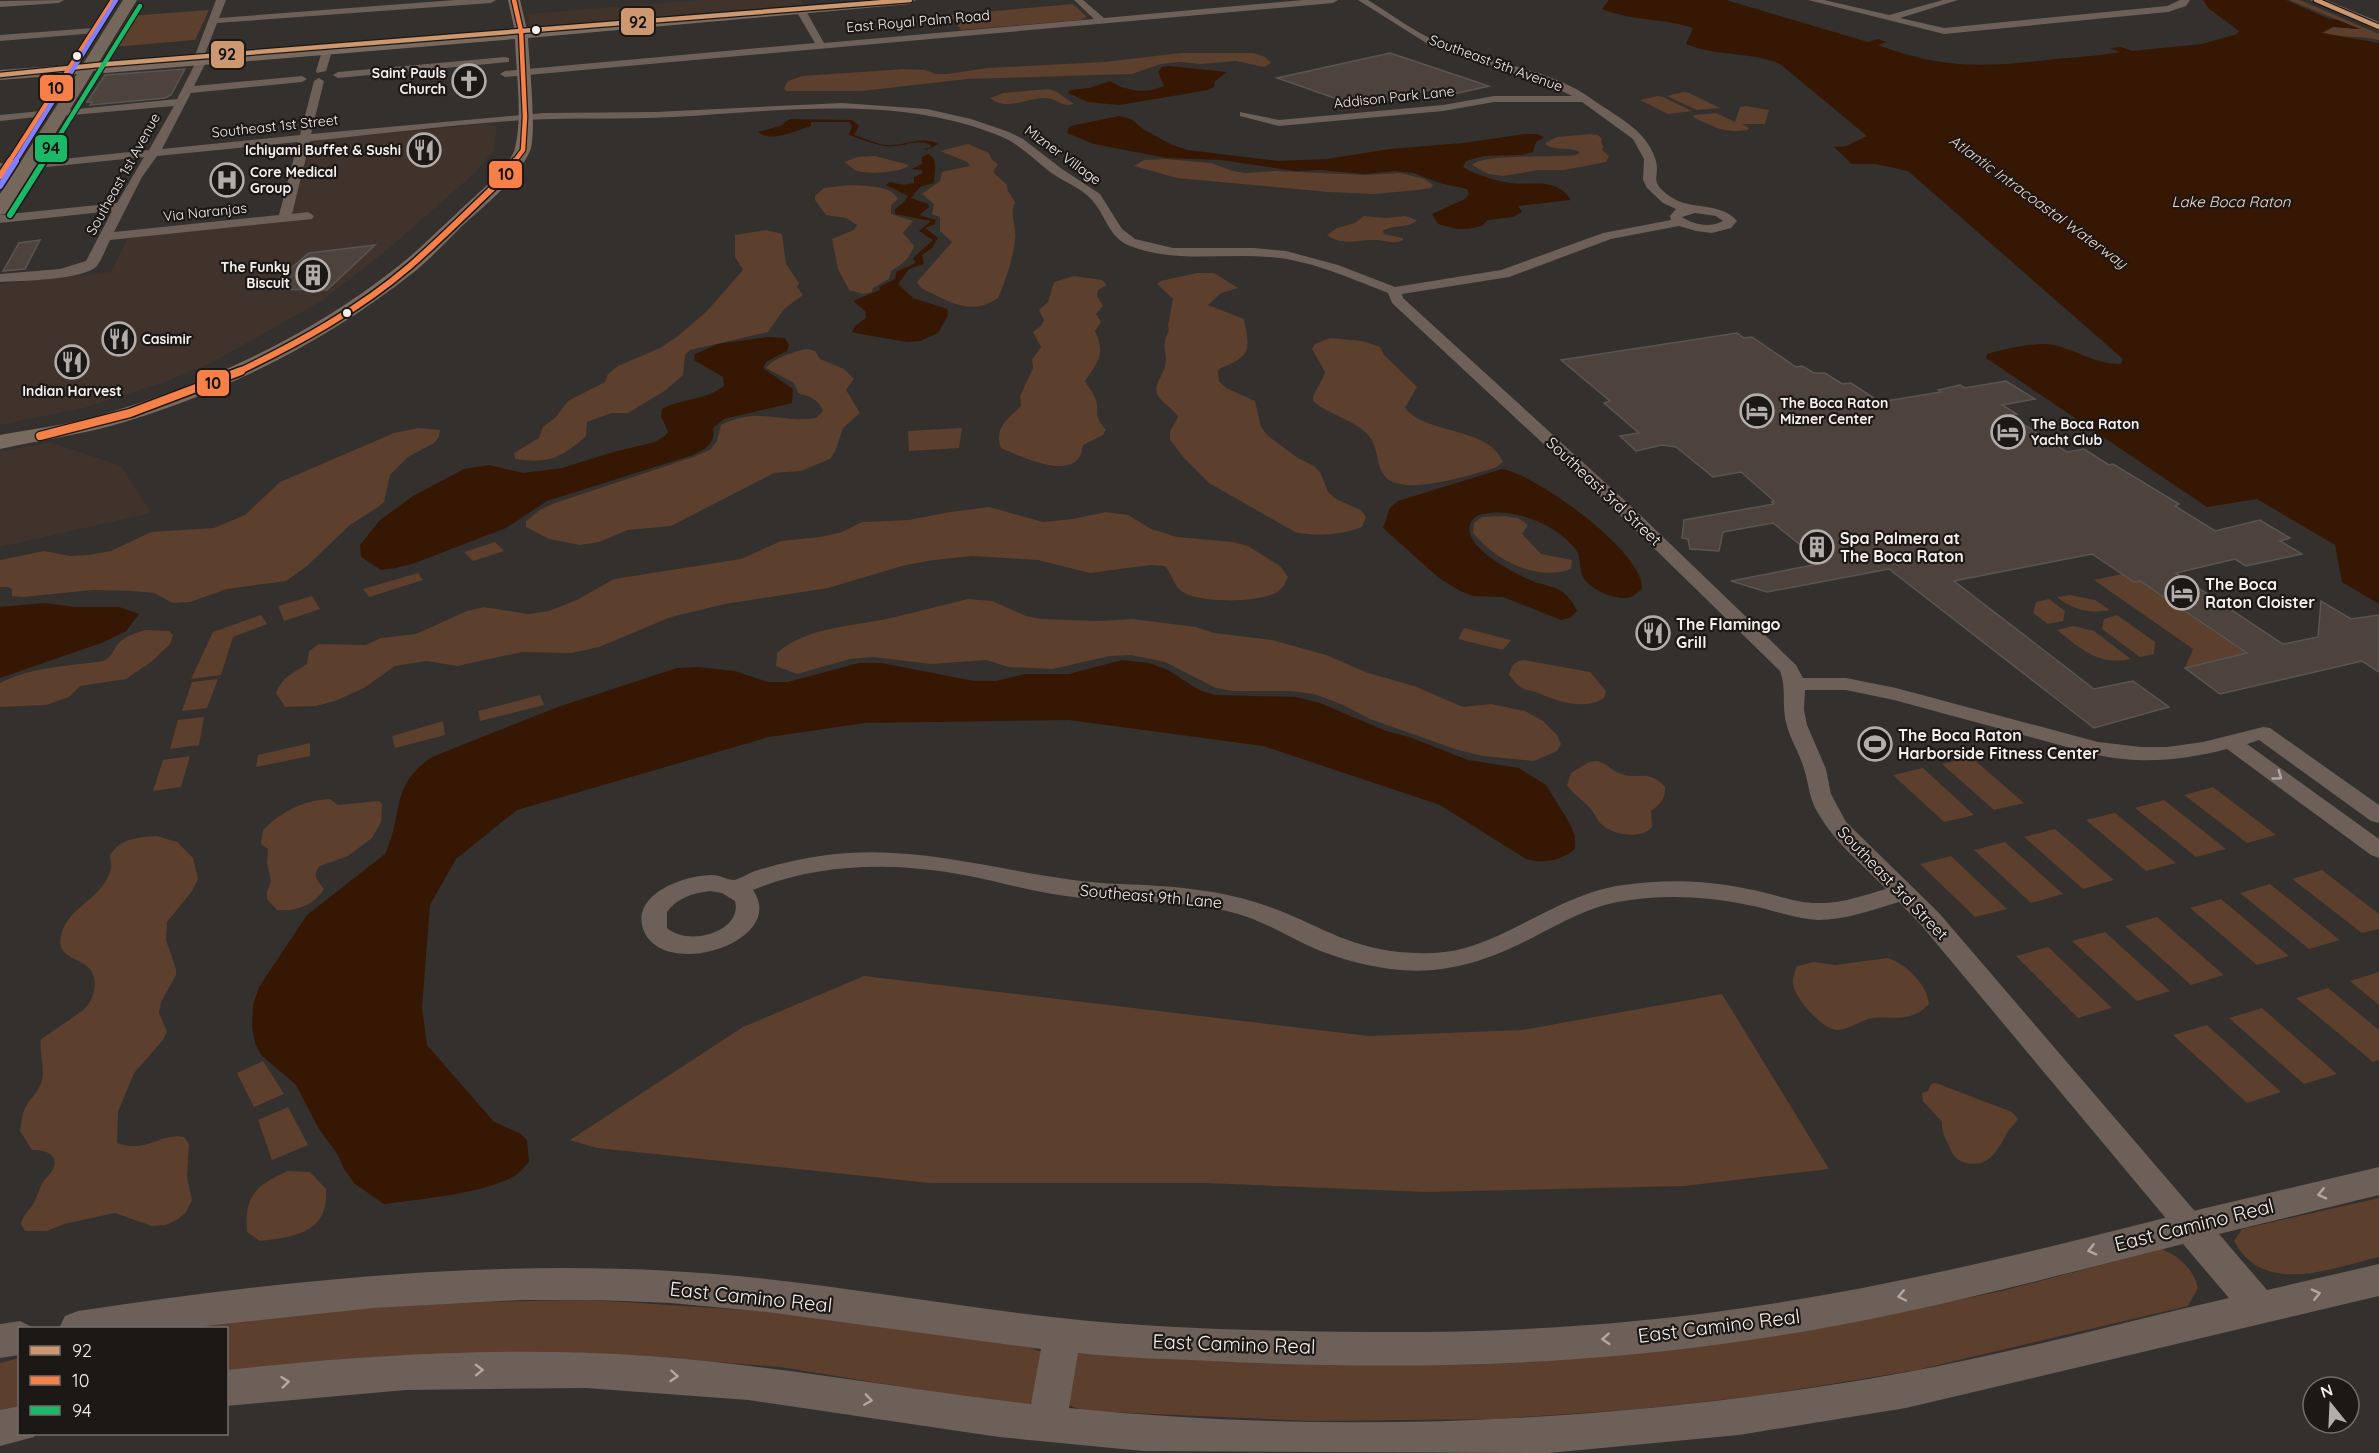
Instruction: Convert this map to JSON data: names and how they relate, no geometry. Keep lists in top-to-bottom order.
{
  "streets": {
    "street": [
      "East Royal Palm Road",
      "Southeast 5th Avenue",
      "Addison Park Lane",
      "Southeast 1st Street",
      "Mizner Village",
      "Southeast 1st Avenue",
      "Via Naranjas",
      "Southeast 3rd Street",
      "Southeast 9th Lane",
      "East Camino Real"
    ]
  },
  "crossings": [
    ["Southeast 5th Avenue", "Addison Park Lane"],
    ["Southeast 5th Avenue", "Mizner Village"],
    ["Southeast 5th Avenue", "Southeast 3rd Street"],
    ["Southeast 1st Street", "Mizner Village"],
    ["Southeast 1st Street", "Southeast 1st Avenue"],
    ["Mizner Village", "Southeast 3rd Street"],
    ["Southeast 1st Avenue", "Via Naranjas"],
    ["Southeast 3rd Street", "Southeast 9th Lane"],
    ["Southeast 3rd Street", "East Camino Real"]
  ],
  "water": ["Atlantic Intracoastal Waterway", "Lake Boca Raton"],
  "places": {
    "church": ["Saint Pauls Church"],
    "restaurant": [
      "Ichiyami Buffet & Sushi",
      "Casimir",
      "Indian Harvest",
      "The Flamingo Grill"
    ],
    "hospital": ["Core Medical Group"],
    "building": ["The Funky Biscuit", "Spa Palmera at The Boca Raton"],
    "hotel": ["The Boca Raton Mizner Center", "The Boca Raton Yacht Club", "The Boca Raton Cloister"],
    "sports": ["The Boca Raton Harborside Fitness Center"]
  },
  "lines": ["transit line 92", "transit line 10", "transit line 94"],
  "legend": ["92", "10", "94"],
  "north": "top"
}
